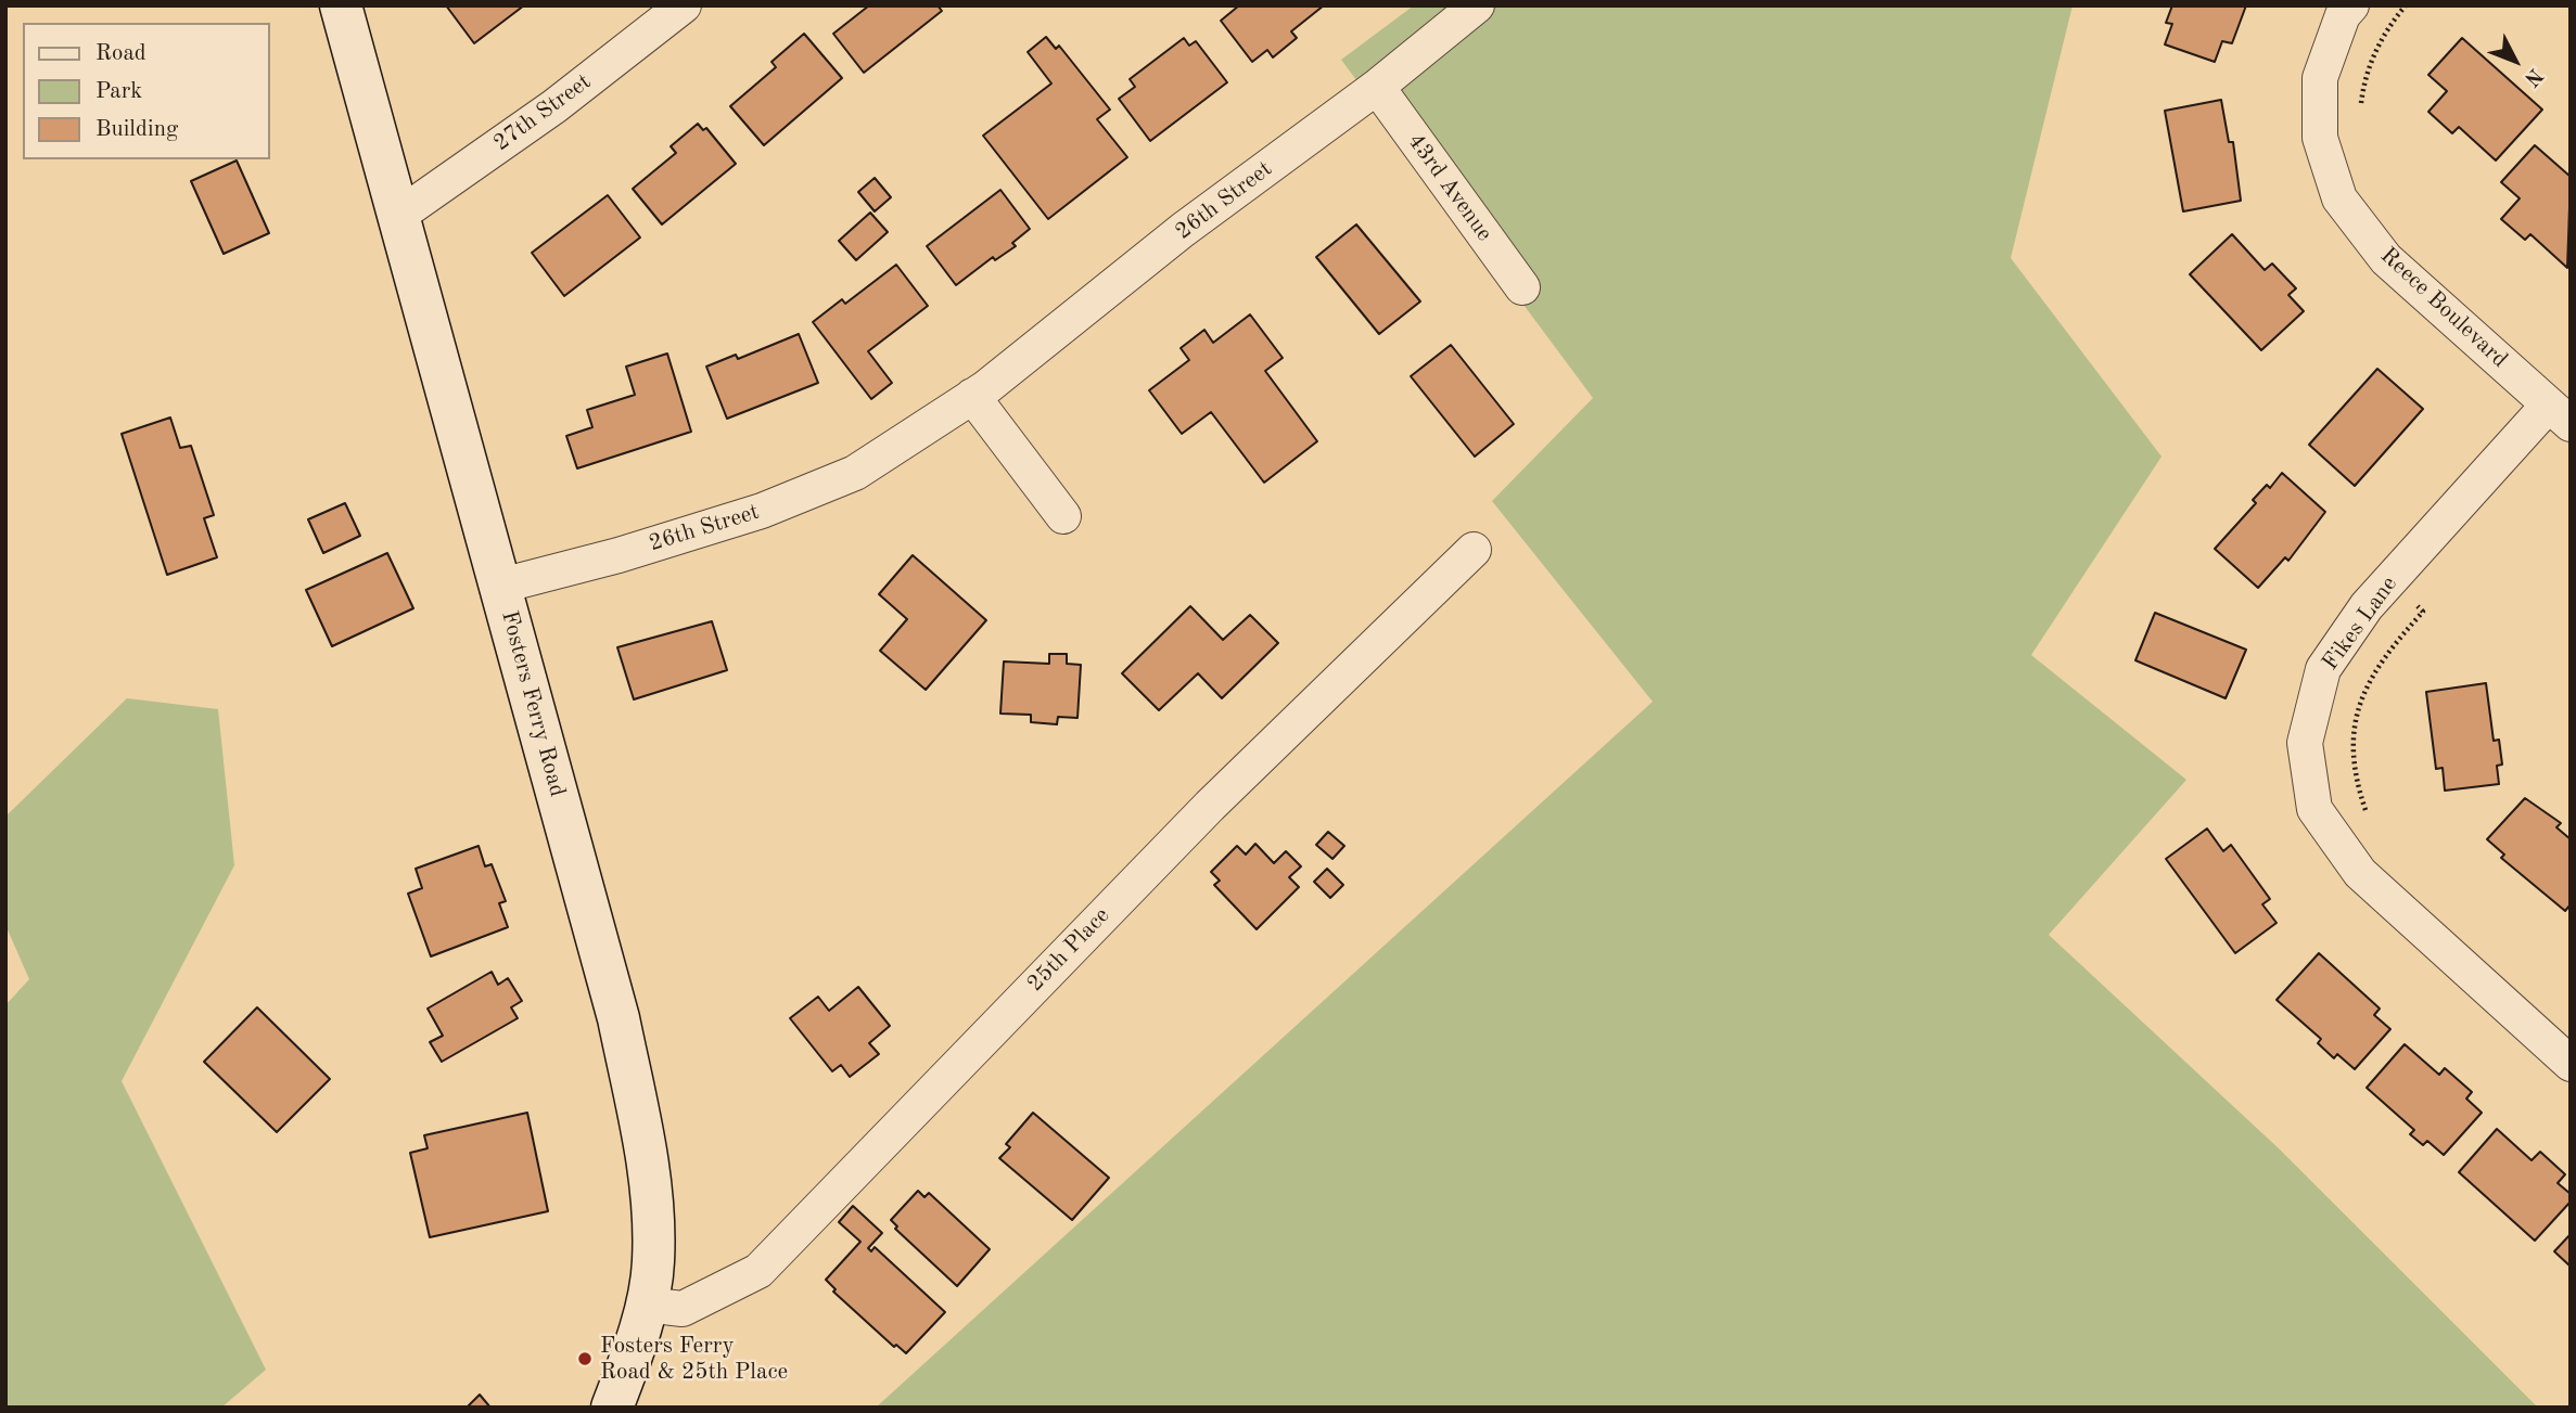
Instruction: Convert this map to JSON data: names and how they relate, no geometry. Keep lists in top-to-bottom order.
{
  "streets": {
    "street": [
      "27th Street",
      "43rd Avenue",
      "26th Street",
      "Reece Boulevard",
      "Fikes Lane",
      "Fosters Ferry Road",
      "25th Place"
    ]
  },
  "crossings": [
    ["27th Street", "Fosters Ferry Road"],
    ["43rd Avenue", "26th Street"],
    ["26th Street", "Fosters Ferry Road"],
    ["Reece Boulevard", "Fikes Lane"],
    ["Fosters Ferry Road", "25th Place"]
  ],
  "places": ["Fosters Ferry Road & 25th Place"],
  "legend": ["Road", "Park", "Building"],
  "north": "bottom right"
}
